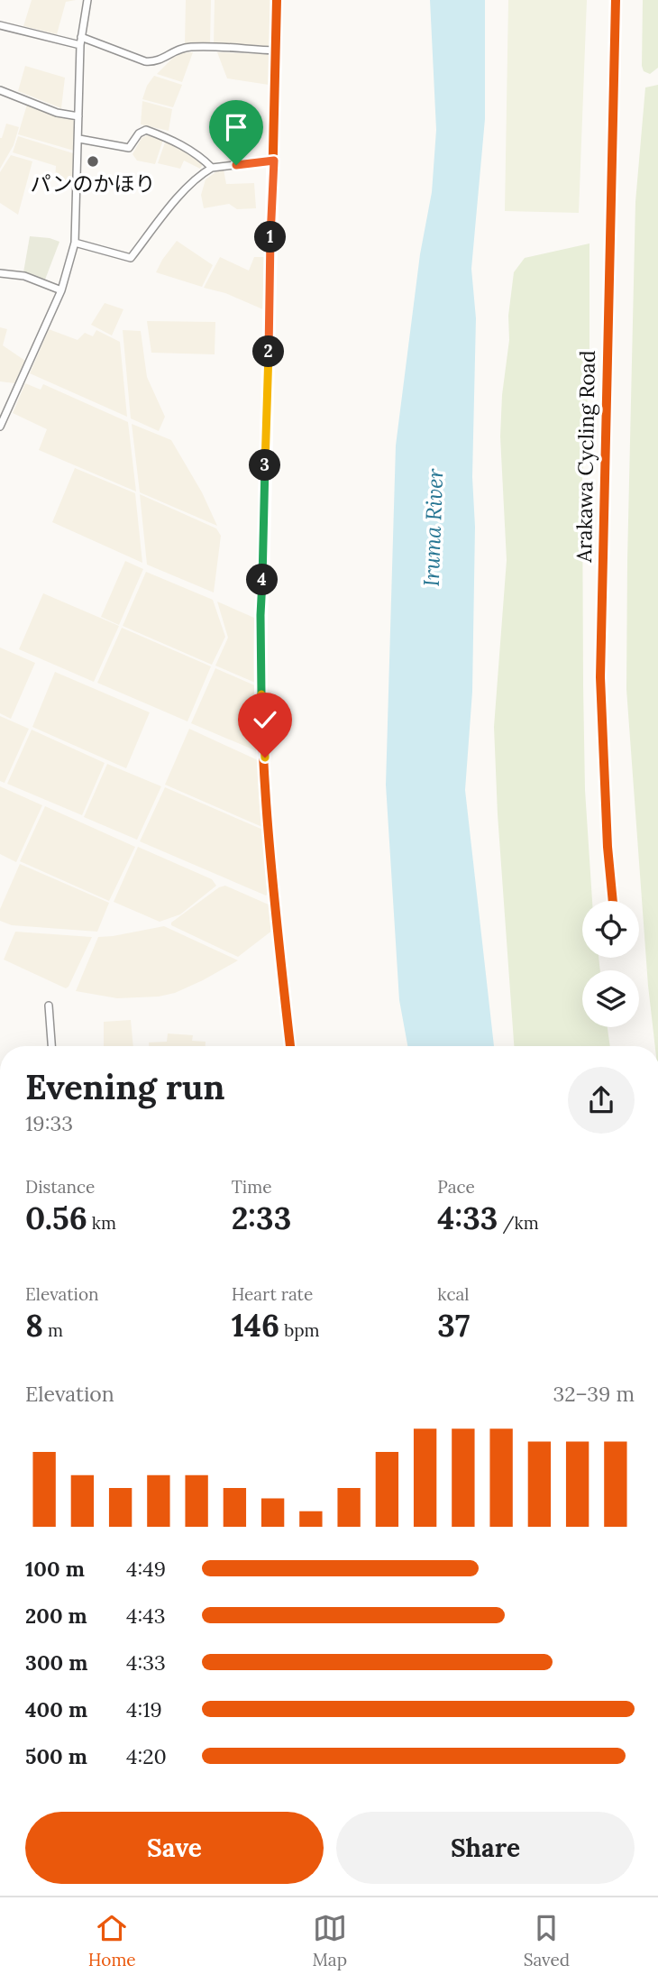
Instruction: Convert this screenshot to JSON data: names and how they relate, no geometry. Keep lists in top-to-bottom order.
{
  "streets": {
    "cycle path": ["Arakawa Cycling Road"]
  },
  "water": ["Iruma River"],
  "places": ["パンのかほり"],
  "page": {
    "pins": [
      "1",
      "2",
      "3",
      "4"
    ],
    "heading": ["Evening run", "19:33"],
    "stats": [
      ["Distance", "0.56 km"],
      ["Time", "2:33"],
      ["Pace", "4:33 /km"],
      ["Elevation", "8 m"],
      ["Heart rate", "146 bpm"],
      ["kcal", "37"]
    ],
    "chart": ["Elevation", "32–39 m"],
    "list": [
      {
        "name": "100 m",
        "note": "4:49"
      },
      {
        "name": "200 m",
        "note": "4:43"
      },
      {
        "name": "300 m",
        "note": "4:33"
      },
      {
        "name": "400 m",
        "note": "4:19"
      },
      {
        "name": "500 m",
        "note": "4:20"
      }
    ],
    "buttons": ["Save", "Share"],
    "tabs": ["Home", "Map", "Saved"]
  }
}
